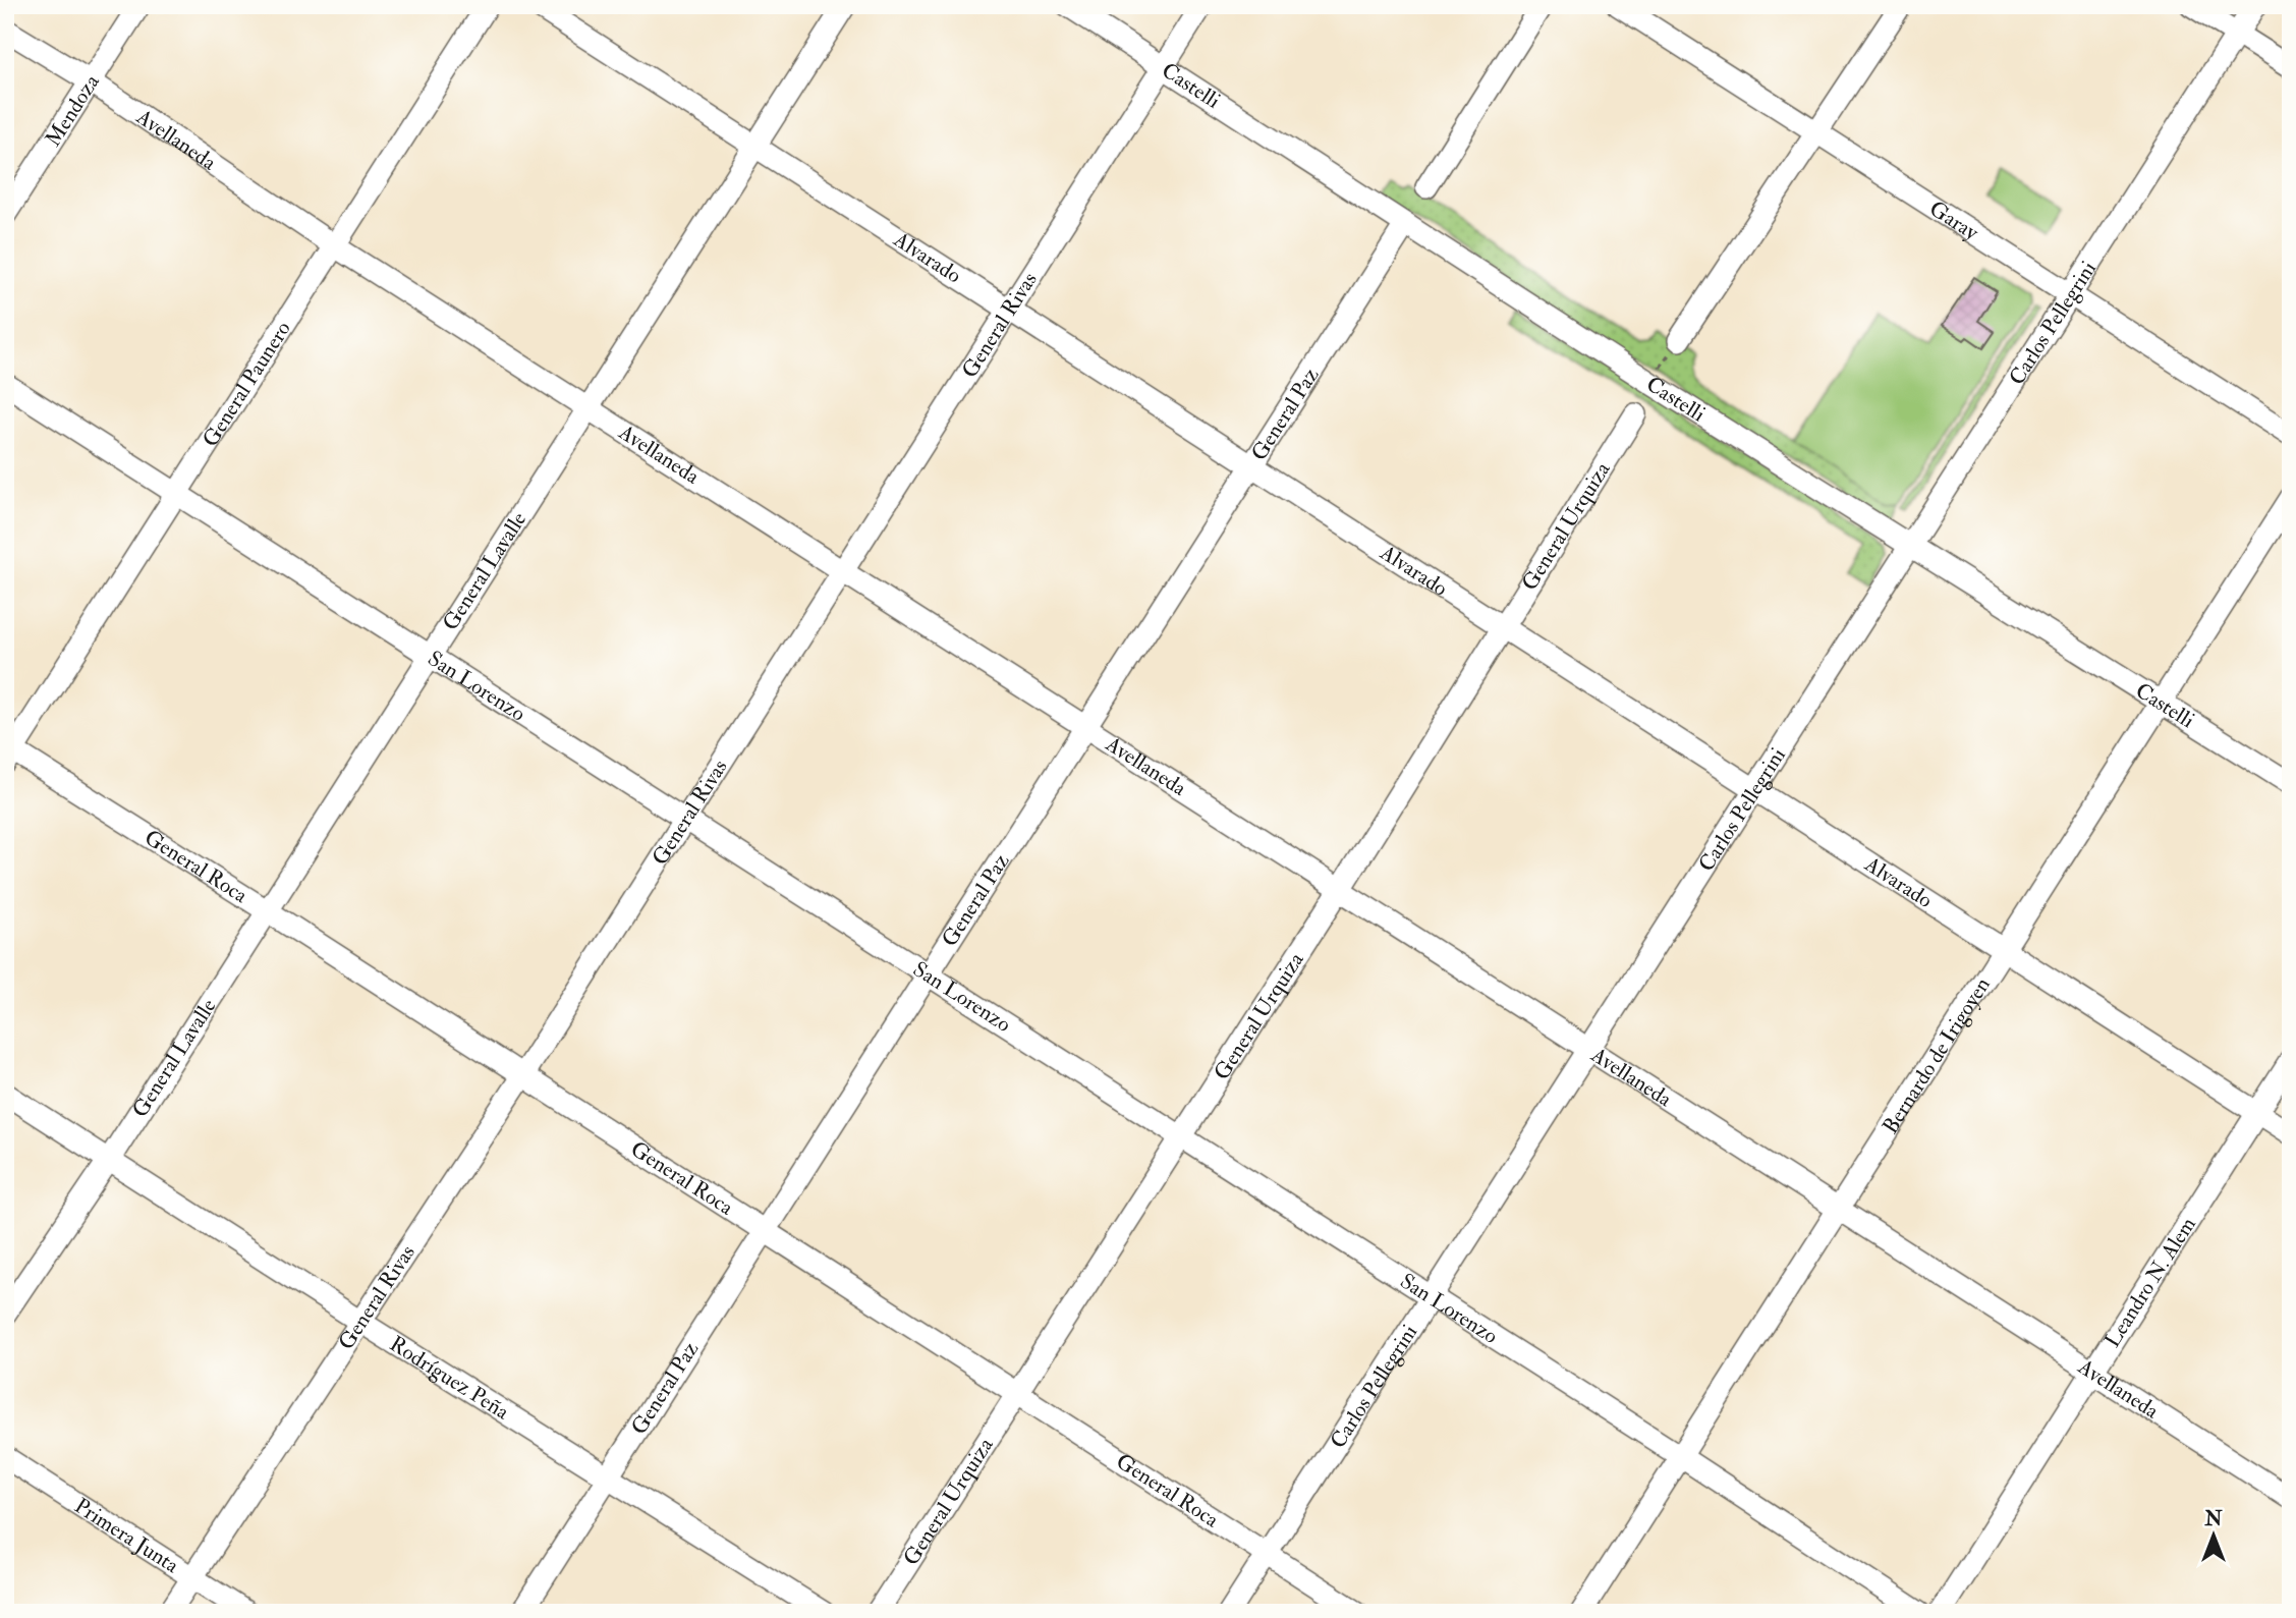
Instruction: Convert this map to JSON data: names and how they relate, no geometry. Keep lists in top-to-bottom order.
{
  "streets": {
    "street": [
      "Castelli",
      "Mendoza",
      "Avellaneda",
      "Garay",
      "Alvarado",
      "Carlos Pellegrini",
      "General Rivas",
      "General Paunero",
      "General Paz",
      "General Urquiza",
      "General Lavalle",
      "San Lorenzo",
      "General Roca",
      "Bernardo de Irigoyen",
      "Leandro N. Alem",
      "Rodríguez Peña",
      "Primera Junta"
    ]
  },
  "crossings": [
    ["Castelli", "Carlos Pellegrini"],
    ["Castelli", "General Rivas"],
    ["Castelli", "General Paz"],
    ["Castelli", "Bernardo de Irigoyen"],
    ["Mendoza", "Avellaneda"],
    ["Avellaneda", "Carlos Pellegrini"],
    ["Avellaneda", "General Rivas"],
    ["Avellaneda", "General Paunero"],
    ["Avellaneda", "General Paz"],
    ["Avellaneda", "General Urquiza"],
    ["Avellaneda", "General Lavalle"],
    ["Avellaneda", "Bernardo de Irigoyen"],
    ["Avellaneda", "Leandro N. Alem"],
    ["Garay", "Carlos Pellegrini"],
    ["Alvarado", "Carlos Pellegrini"],
    ["Alvarado", "General Rivas"],
    ["Alvarado", "General Paz"],
    ["Alvarado", "General Urquiza"],
    ["Alvarado", "General Lavalle"],
    ["Alvarado", "Bernardo de Irigoyen"],
    ["Alvarado", "Leandro N. Alem"],
    ["Carlos Pellegrini", "San Lorenzo"],
    ["Carlos Pellegrini", "General Roca"],
    ["General Rivas", "San Lorenzo"],
    ["General Rivas", "General Roca"],
    ["General Rivas", "Rodríguez Peña"],
    ["General Rivas", "Primera Junta"],
    ["General Paunero", "San Lorenzo"],
    ["General Paunero", "General Roca"],
    ["General Paz", "San Lorenzo"],
    ["General Paz", "General Roca"],
    ["General Paz", "Rodríguez Peña"],
    ["General Urquiza", "San Lorenzo"],
    ["General Urquiza", "General Roca"],
    ["General Lavalle", "San Lorenzo"],
    ["General Lavalle", "General Roca"],
    ["General Lavalle", "Rodríguez Peña"],
    ["San Lorenzo", "Bernardo de Irigoyen"]
  ],
  "north": "top"
}
